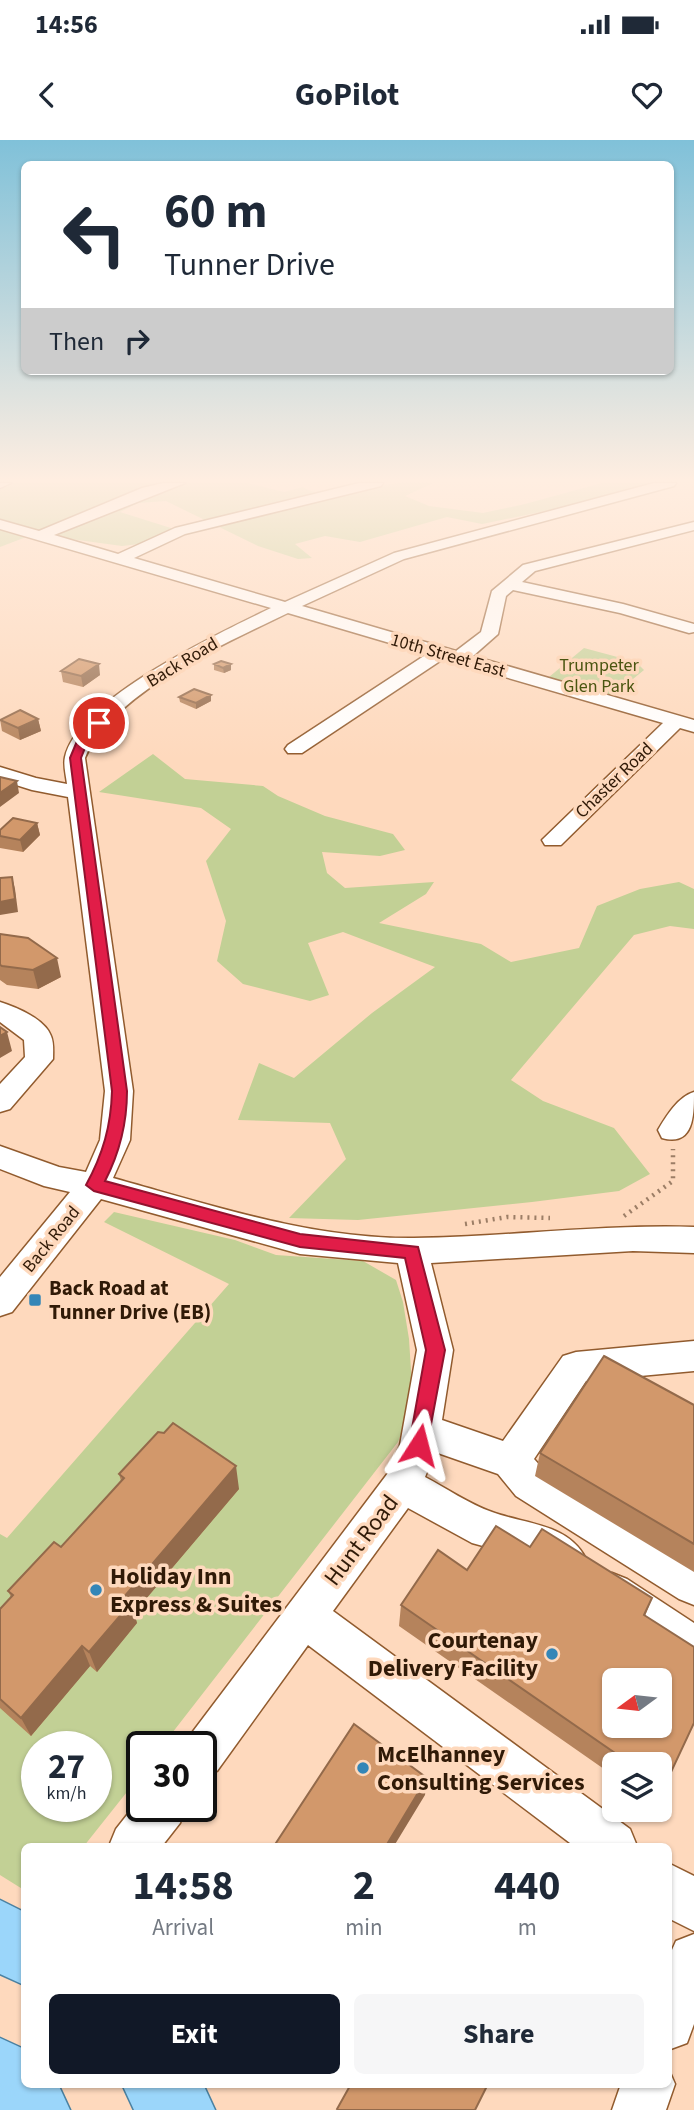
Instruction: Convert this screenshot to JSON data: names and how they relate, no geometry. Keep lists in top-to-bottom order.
{
  "streets": {
    "street": [
      "10th Street East",
      "Back Road",
      "Chaster Road",
      "Hunt Road"
    ]
  },
  "crossings": [
    ["10th Street East", "Back Road"],
    ["10th Street East", "Chaster Road"]
  ],
  "parks": ["Trumpeter Glen Park"],
  "places": {
    "transit": ["Back Road at Tunner Drive (EB)"],
    "other": ["Holiday Inn Express & Suites", "Courtenay Delivery Facility", "McElhanney Consulting Services"]
  },
  "north": "left",
  "page": {
    "status": "14:56",
    "header": "GoPilot",
    "turn": ["60 m", "Tunner Drive"],
    "then": "Then",
    "speed": "27 km/h",
    "limit": "30",
    "eta": [
      "14:58",
      "Arrival",
      "2",
      "min",
      "440",
      "m"
    ],
    "buttons": ["Exit", "Share"]
  }
}
